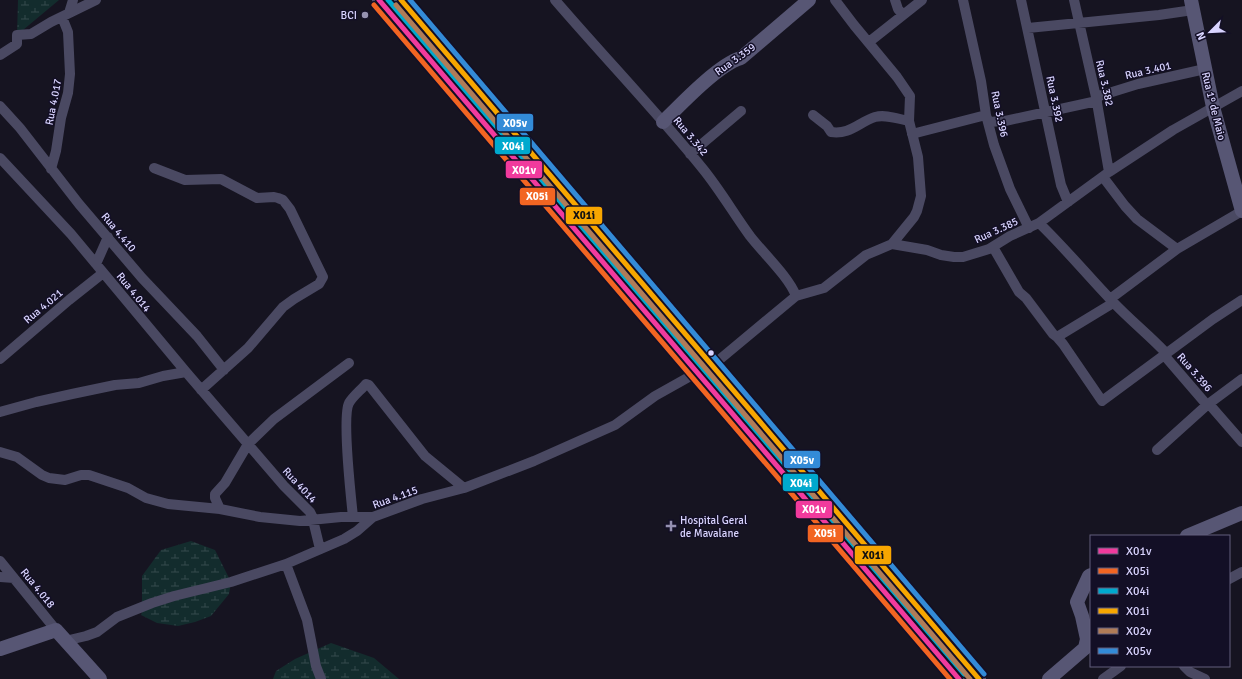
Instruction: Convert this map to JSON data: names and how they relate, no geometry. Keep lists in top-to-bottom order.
{
  "streets": {
    "main road": ["Rua 3.359", "Rua 1º de Maio"],
    "street": [
      "Rua 3.401",
      "Rua 3.382",
      "Rua 3.392",
      "Rua 4.017",
      "Rua 3.396",
      "Rua 3.342",
      "Rua 3.385",
      "Rua 4.410",
      "Rua 4.014",
      "Rua 4.021",
      "Rua 4014",
      "Rua 4.115",
      "Rua 4.018"
    ]
  },
  "crossings": [
    ["Rua 3.359", "Rua 3.342"],
    ["Rua 3.401", "Rua 3.382"],
    ["Rua 3.401", "Rua 3.392"],
    ["Rua 3.401", "Rua 1º de Maio"],
    ["Rua 3.401", "Rua 3.396"],
    ["Rua 3.382", "Rua 3.385"],
    ["Rua 3.392", "Rua 3.385"],
    ["Rua 4.017", "Rua 4.410"],
    ["Rua 1º de Maio", "Rua 3.385"],
    ["Rua 3.396", "Rua 3.385"],
    ["Rua 4.014", "Rua 4.021"],
    ["Rua 4.014", "Rua 4014"],
    ["Rua 4014", "Rua 4.115"]
  ],
  "places": {
    "other": ["BCI"],
    "health": ["Hospital Geral de Mavalane"]
  },
  "lines": [
    "transit line X01v",
    "transit line X04i",
    "transit line X01i",
    "transit line X05v",
    "transit line X05i",
    "transit line X02v"
  ],
  "legend": [
    "X01v",
    "X05i",
    "X04i",
    "X01i",
    "X02v",
    "X05v"
  ],
  "north": "bottom left"
}
